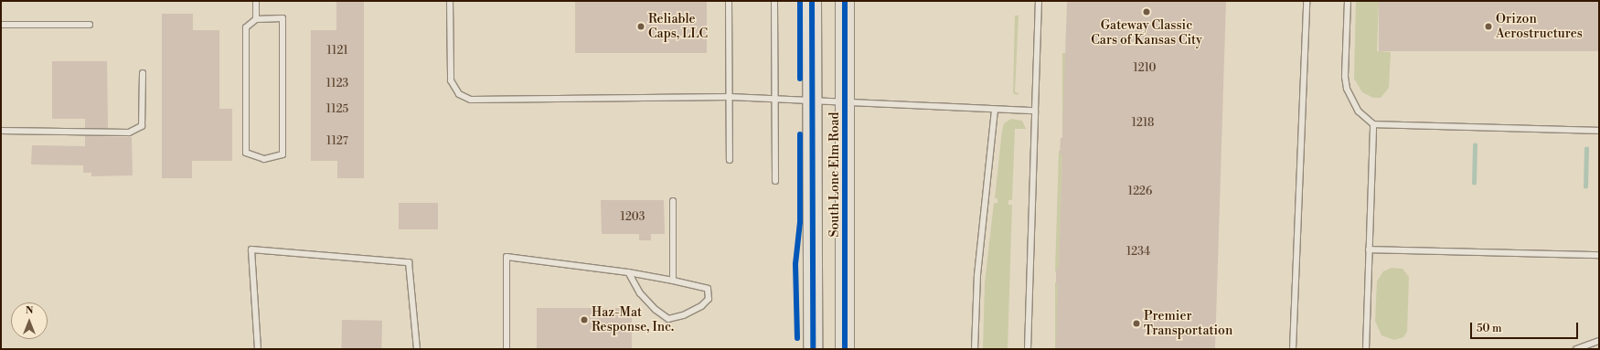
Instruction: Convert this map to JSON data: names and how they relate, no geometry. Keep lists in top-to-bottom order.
{
  "streets": {
    "main road": ["South Lone Elm Road"]
  },
  "places": [
    "Gateway Classic Cars of Kansas City",
    "Reliable Caps, LLC",
    "Orizon Aerostructures",
    "Haz-Mat Response, Inc.",
    "Premier Transportation"
  ],
  "house_numbers": [
    "1121",
    "1210",
    "1123",
    "1125",
    "1218",
    "1127",
    "1226",
    "1203",
    "1234"
  ],
  "scale_bar": "50 m",
  "north": "top"
}
